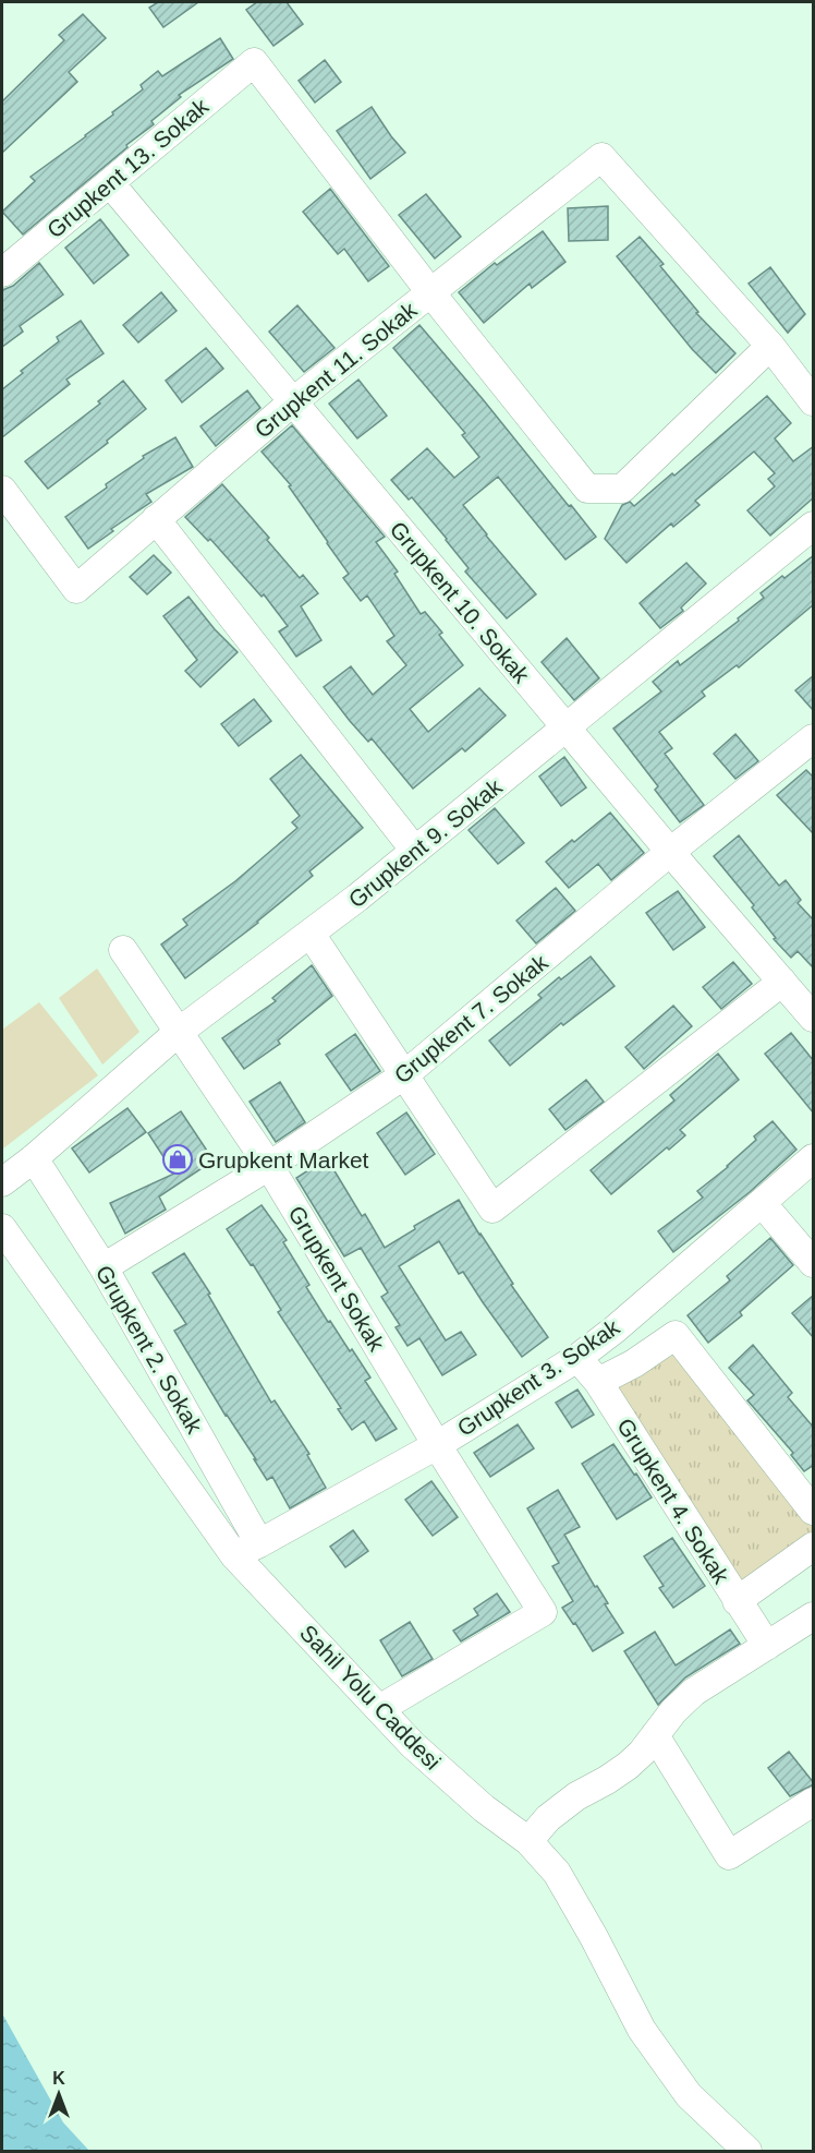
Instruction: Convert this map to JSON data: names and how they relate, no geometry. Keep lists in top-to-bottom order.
{
  "streets": {
    "street": [
      "Grupkent 13. Sokak",
      "Grupkent 11. Sokak",
      "Grupkent 10. Sokak",
      "Grupkent 9. Sokak",
      "Grupkent 7. Sokak",
      "Grupkent Sokak",
      "Grupkent 2. Sokak",
      "Grupkent 3. Sokak",
      "Grupkent 4. Sokak",
      "Sahil Yolu Caddesi"
    ]
  },
  "crossings": [
    ["Grupkent 13. Sokak", "Grupkent 11. Sokak"],
    ["Grupkent 13. Sokak", "Grupkent 10. Sokak"],
    ["Grupkent 11. Sokak", "Grupkent 10. Sokak"],
    ["Grupkent 10. Sokak", "Grupkent 9. Sokak"],
    ["Grupkent 10. Sokak", "Grupkent 7. Sokak"],
    ["Grupkent 9. Sokak", "Grupkent Sokak"],
    ["Grupkent 9. Sokak", "Grupkent 2. Sokak"],
    ["Grupkent 7. Sokak", "Grupkent Sokak"],
    ["Grupkent 7. Sokak", "Grupkent 2. Sokak"],
    ["Grupkent Sokak", "Grupkent 3. Sokak"],
    ["Grupkent Sokak", "Sahil Yolu Caddesi"],
    ["Grupkent 2. Sokak", "Grupkent 3. Sokak"],
    ["Grupkent 3. Sokak", "Grupkent 4. Sokak"],
    ["Grupkent 3. Sokak", "Sahil Yolu Caddesi"]
  ],
  "places": {
    "shop": ["Grupkent Market"]
  },
  "north": "top"
}
